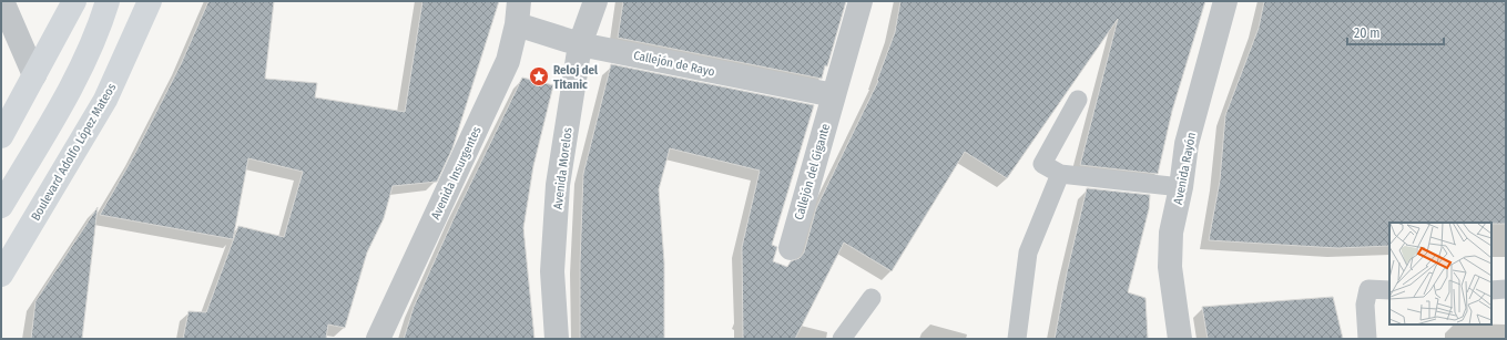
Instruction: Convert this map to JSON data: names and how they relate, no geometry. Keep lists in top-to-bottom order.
{
  "streets": {
    "main road": ["Boulevard Adolfo López Mateos"],
    "street": [
      "Callejón de Rayo",
      "Avenida Morelos",
      "Avenida Rayón",
      "Callejón del Gigante",
      "Avenida Insurgentes"
    ]
  },
  "crossings": [
    ["Callejón de Rayo", "Avenida Morelos"],
    ["Callejón de Rayo", "Callejón del Gigante"],
    ["Callejón de Rayo", "Avenida Insurgentes"]
  ],
  "places": {
    "place": ["Reloj del Titanic"]
  },
  "scale_bar": "20 m"
}
